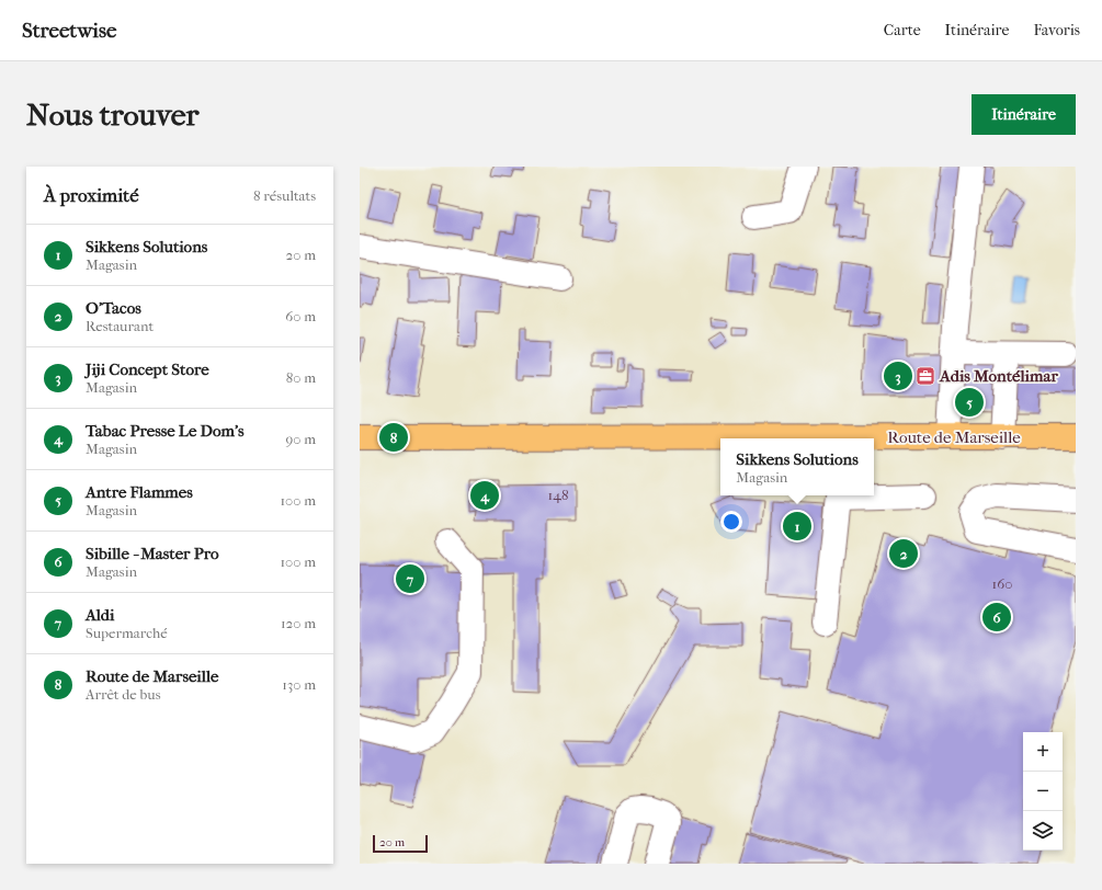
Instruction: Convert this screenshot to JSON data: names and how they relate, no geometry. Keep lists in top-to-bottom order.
{
  "streets": {
    "main road": ["Route de Marseille"]
  },
  "places": {
    "office": ["Adis Montélimar"]
  },
  "house_numbers": ["148", "160"],
  "scale_bar": "20 m",
  "page": {
    "header": "Streetwise",
    "nav": ["Carte", "Itinéraire", "Favoris"],
    "buttons": "Itinéraire",
    "title": "Nous trouver",
    "heading": ["À proximité", "8 résultats"],
    "list": [
      {
        "mark": "1",
        "name": "Sikkens Solutions",
        "note": "Magasin",
        "value": "20 m"
      },
      {
        "mark": "2",
        "name": "O'Tacos",
        "note": "Restaurant",
        "value": "60 m"
      },
      {
        "mark": "3",
        "name": "Jiji Concept Store",
        "note": "Magasin",
        "value": "80 m"
      },
      {
        "mark": "4",
        "name": "Tabac Presse Le Dom's",
        "note": "Magasin",
        "value": "90 m"
      },
      {
        "mark": "5",
        "name": "Antre Flammes",
        "note": "Magasin",
        "value": "100 m"
      },
      {
        "mark": "6",
        "name": "Sibille - Master Pro",
        "note": "Magasin",
        "value": "100 m"
      },
      {
        "mark": "7",
        "name": "Aldi",
        "note": "Supermarché",
        "value": "120 m"
      },
      {
        "mark": "8",
        "name": "Route de Marseille",
        "note": "Arrêt de bus",
        "value": "130 m"
      }
    ],
    "pins": [
      "3",
      "5",
      "8",
      "4",
      "1",
      "2",
      "7",
      "6"
    ],
    "popup": ["Sikkens Solutions", "Magasin"],
    "map_buttons": ["+", "−"],
    "scale": "20 m"
  }
}
